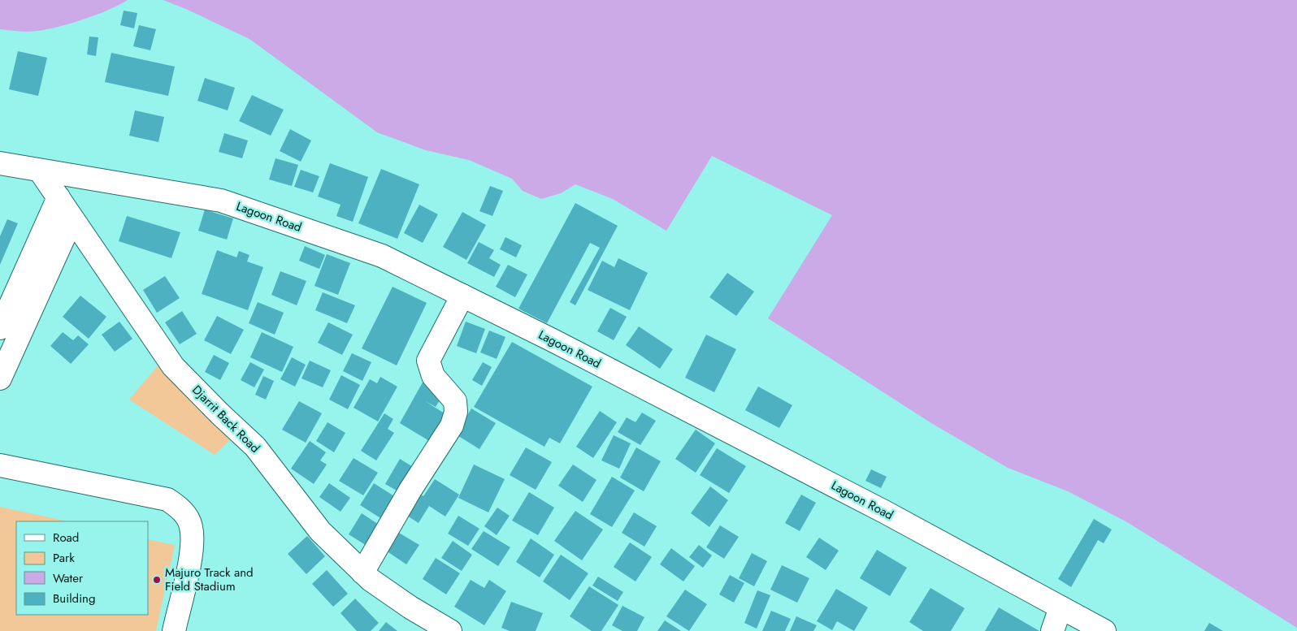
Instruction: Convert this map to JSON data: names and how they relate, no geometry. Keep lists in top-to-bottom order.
{
  "streets": {
    "main road": ["Lagoon Road", "Djarrit Back Road"]
  },
  "crossings": [
    ["Lagoon Road", "Djarrit Back Road"]
  ],
  "places": ["Majuro Track and Field Stadium"],
  "legend": [
    "Road",
    "Park",
    "Water",
    "Building"
  ]
}
